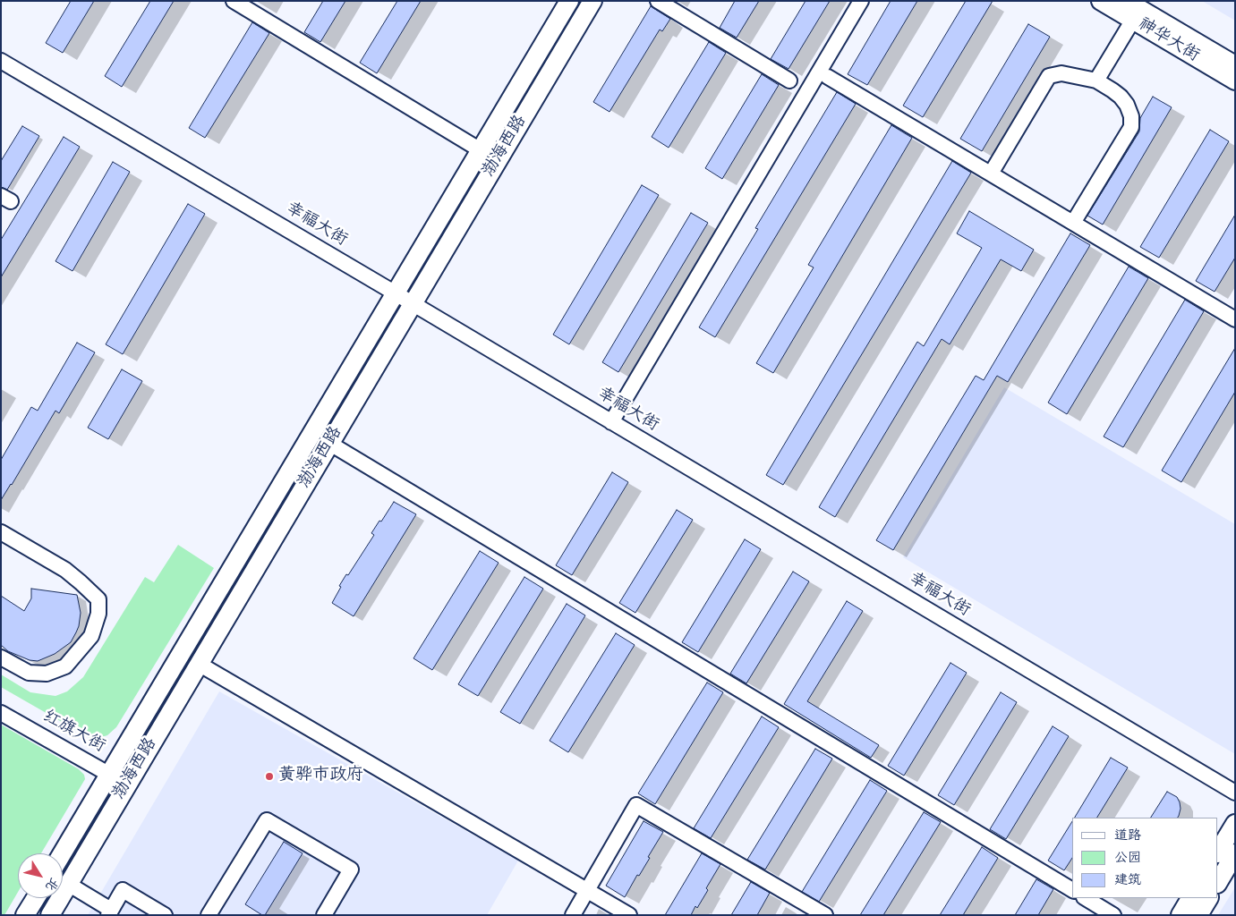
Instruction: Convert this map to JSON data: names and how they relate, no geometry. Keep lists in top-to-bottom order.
{
  "streets": {
    "main road": ["神华大街", "渤海西路"],
    "street": ["幸福大街", "红旗大街"]
  },
  "crossings": [
    ["渤海西路", "幸福大街"],
    ["渤海西路", "红旗大街"]
  ],
  "places": ["黄骅市政府"],
  "legend": ["道路", "公园", "建筑"],
  "north": "bottom right"
}
